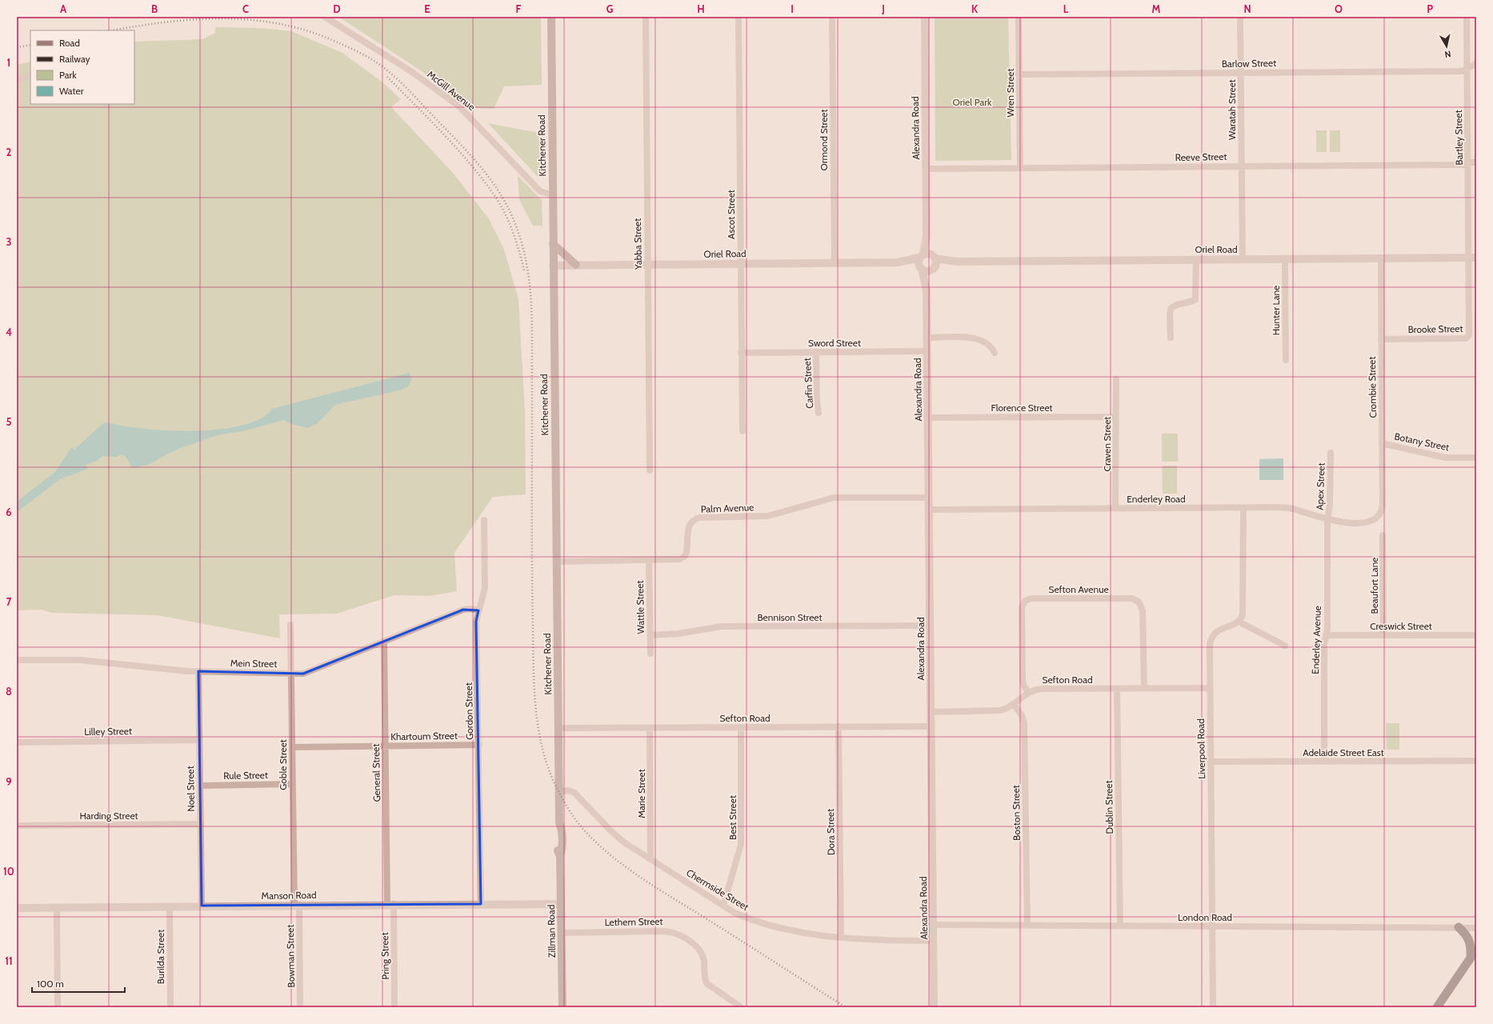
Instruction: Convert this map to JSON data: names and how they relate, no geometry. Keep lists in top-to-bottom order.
{
  "streets": {
    "main road": ["Kitchener Road", "Zillman Road"],
    "street": [
      "Barlow Street",
      "McGill Avenue",
      "Wren Street",
      "Waratah Street",
      "Alexandra Road",
      "Bartley Street",
      "Ormond Street",
      "Reeve Street",
      "Ascot Street",
      "Yabba Street",
      "Oriel Road",
      "Hunter Lane",
      "Brooke Street",
      "Sword Street",
      "Carfin Street",
      "Crombie Street",
      "Florence Street",
      "Botany Street",
      "Craven Street",
      "Apex Street",
      "Enderley Road",
      "Palm Avenue",
      "Beaufort Lane",
      "Sefton Avenue",
      "Wattle Street",
      "Bennison Street",
      "Creswick Street",
      "Enderley Avenue",
      "Mein Street",
      "Sefton Road",
      "Gordon Street",
      "Lilley Street",
      "Khartoum Street",
      "Liverpool Road",
      "Adelaide Street East",
      "Goble Street",
      "General Street",
      "Rule Street",
      "Noel Street",
      "Marie Street",
      "Dublin Street",
      "Boston Street",
      "Harding Street",
      "Best Street",
      "Dora Street",
      "Chermside Street",
      "Manson Road",
      "London Road",
      "Lethem Street",
      "Bowman Street",
      "Pring Street",
      "Burilda Street"
    ]
  },
  "crossings": [
    ["Barlow Street", "Wren Street"],
    ["Barlow Street", "Waratah Street"],
    ["Barlow Street", "Bartley Street"],
    ["McGill Avenue", "Kitchener Road"],
    ["Wren Street", "Reeve Street"],
    ["Waratah Street", "Reeve Street"],
    ["Waratah Street", "Oriel Road"],
    ["Alexandra Road", "Reeve Street"],
    ["Alexandra Road", "Oriel Road"],
    ["Alexandra Road", "Sword Street"],
    ["Alexandra Road", "Florence Street"],
    ["Alexandra Road", "Enderley Road"],
    ["Alexandra Road", "Palm Avenue"],
    ["Alexandra Road", "Bennison Street"],
    ["Alexandra Road", "Sefton Road"],
    ["Alexandra Road", "Chermside Street"],
    ["Alexandra Road", "London Road"],
    ["Bartley Street", "Reeve Street"],
    ["Bartley Street", "Oriel Road"],
    ["Bartley Street", "Brooke Street"],
    ["Ormond Street", "Oriel Road"],
    ["Kitchener Road", "Oriel Road"],
    ["Kitchener Road", "Palm Avenue"],
    ["Kitchener Road", "Sefton Road"],
    ["Kitchener Road", "Chermside Street"],
    ["Kitchener Road", "Zillman Road"],
    ["Ascot Street", "Oriel Road"],
    ["Ascot Street", "Sword Street"],
    ["Yabba Street", "Oriel Road"],
    ["Oriel Road", "Hunter Lane"],
    ["Oriel Road", "Brooke Street"],
    ["Oriel Road", "Crombie Street"],
    ["Brooke Street", "Crombie Street"],
    ["Sword Street", "Carfin Street"],
    ["Crombie Street", "Botany Street"],
    ["Crombie Street", "Enderley Road"],
    ["Florence Street", "Craven Street"],
    ["Craven Street", "Enderley Road"],
    ["Apex Street", "Enderley Road"],
    ["Apex Street", "Enderley Avenue"],
    ["Enderley Road", "Enderley Avenue"],
    ["Palm Avenue", "Wattle Street"],
    ["Beaufort Lane", "Creswick Street"],
    ["Sefton Avenue", "Sefton Road"],
    ["Wattle Street", "Bennison Street"],
    ["Creswick Street", "Enderley Avenue"],
    ["Enderley Avenue", "Adelaide Street East"],
    ["Mein Street", "Gordon Street"],
    ["Mein Street", "Goble Street"],
    ["Mein Street", "General Street"],
    ["Mein Street", "Noel Street"],
    ["Sefton Road", "Liverpool Road"],
    ["Sefton Road", "Marie Street"],
    ["Sefton Road", "Dublin Street"],
    ["Sefton Road", "Boston Street"],
    ["Sefton Road", "Best Street"],
    ["Sefton Road", "Dora Street"],
    ["Gordon Street", "Khartoum Street"],
    ["Gordon Street", "Manson Road"],
    ["Lilley Street", "Noel Street"],
    ["Khartoum Street", "Goble Street"],
    ["Khartoum Street", "General Street"],
    ["Liverpool Road", "Adelaide Street East"],
    ["Liverpool Road", "London Road"],
    ["Goble Street", "Rule Street"],
    ["Goble Street", "Manson Road"],
    ["Goble Street", "Bowman Street"],
    ["General Street", "Manson Road"],
    ["General Street", "Pring Street"],
    ["Rule Street", "Noel Street"],
    ["Noel Street", "Harding Street"],
    ["Noel Street", "Manson Road"],
    ["Marie Street", "Chermside Street"],
    ["Dublin Street", "London Road"],
    ["Boston Street", "London Road"],
    ["Best Street", "Chermside Street"],
    ["Dora Street", "Chermside Street"],
    ["Chermside Street", "Zillman Road"],
    ["Manson Road", "Zillman Road"],
    ["Manson Road", "Bowman Street"],
    ["Manson Road", "Pring Street"],
    ["Manson Road", "Burilda Street"],
    ["Lethem Street", "Zillman Road"]
  ],
  "parks": ["Oriel Park"],
  "legend": [
    "Road",
    "Railway",
    "Park",
    "Water"
  ],
  "scale_bar": "100 m",
  "north": "bottom",
  "grid": {
    "columns": [
      "A",
      "B",
      "C",
      "D",
      "E",
      "F",
      "G",
      "H",
      "I",
      "J",
      "K",
      "L",
      "M",
      "N",
      "O",
      "P"
    ],
    "rows": [
      "1",
      "2",
      "3",
      "4",
      "5",
      "6",
      "7",
      "8",
      "9",
      "10",
      "11"
    ]
  }
}
